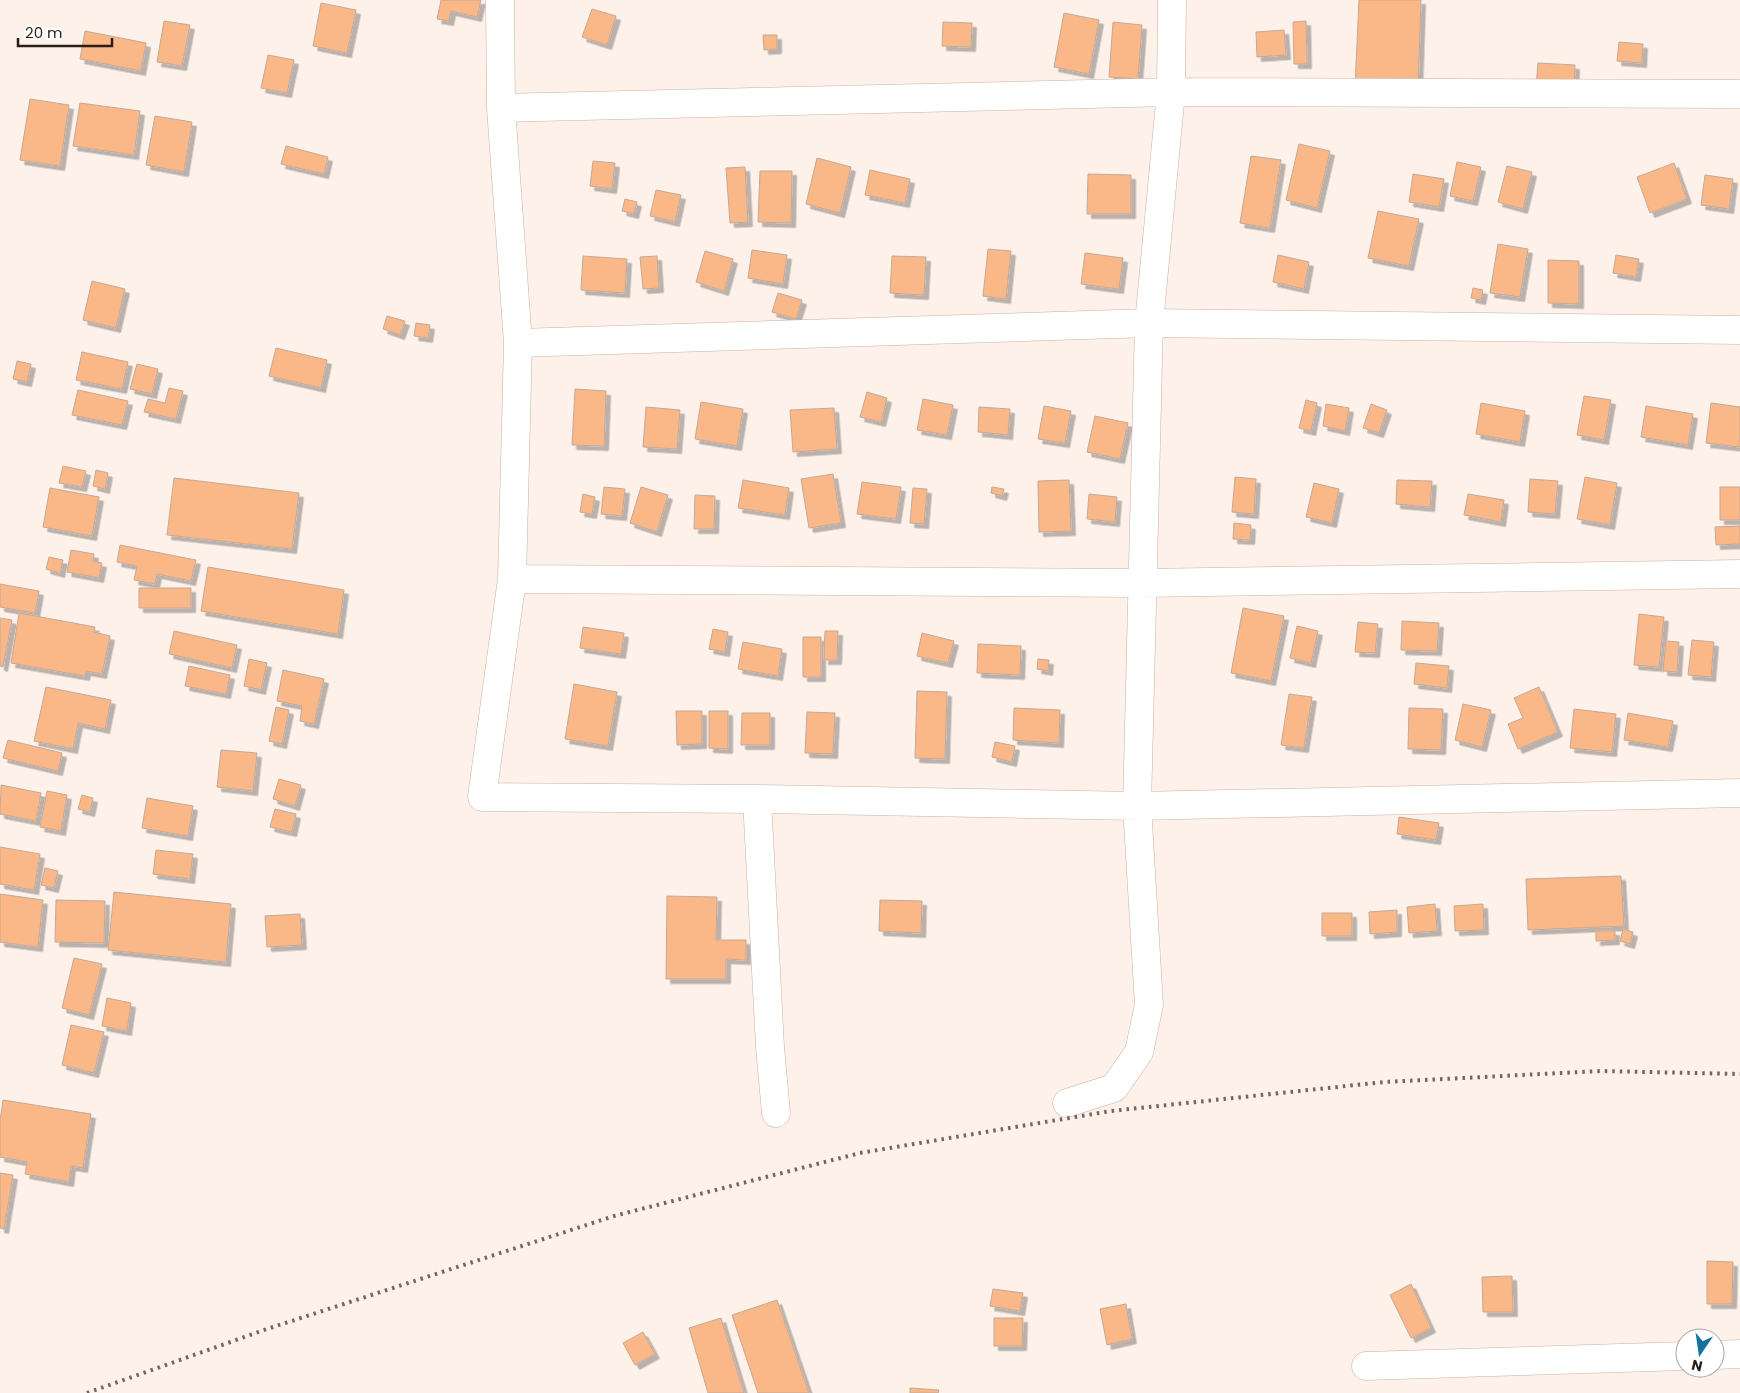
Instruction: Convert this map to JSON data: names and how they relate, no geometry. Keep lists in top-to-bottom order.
{
  "scale_bar": "20 m",
  "north": "bottom"
}
